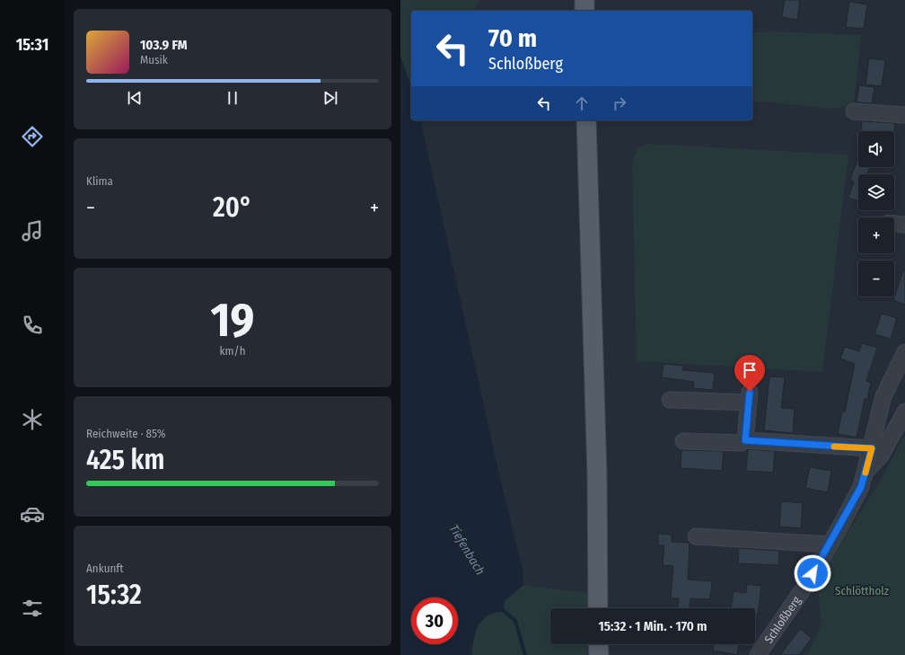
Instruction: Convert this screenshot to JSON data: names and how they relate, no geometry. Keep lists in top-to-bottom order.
{
  "streets": {
    "street": ["Schloßberg"]
  },
  "water": ["Tiefenbach"],
  "parks": ["Schlöttholz"],
  "page": {
    "tabs": "15:31",
    "turn": ["70 m", "Schloßberg"],
    "song": ["103.9 FM", "Musik"],
    "map_buttons": ["+", "−"],
    "tile": [
      "Klima",
      ["19", "km/h"],
      ["Reichweite · 85%", "425 km"],
      ["Ankunft", "15:32"]
    ],
    "heat": ["−", "20°", "+"],
    "limit": "30",
    "trip": "15:32 · 1 Min. · 170 m"
  }
}
